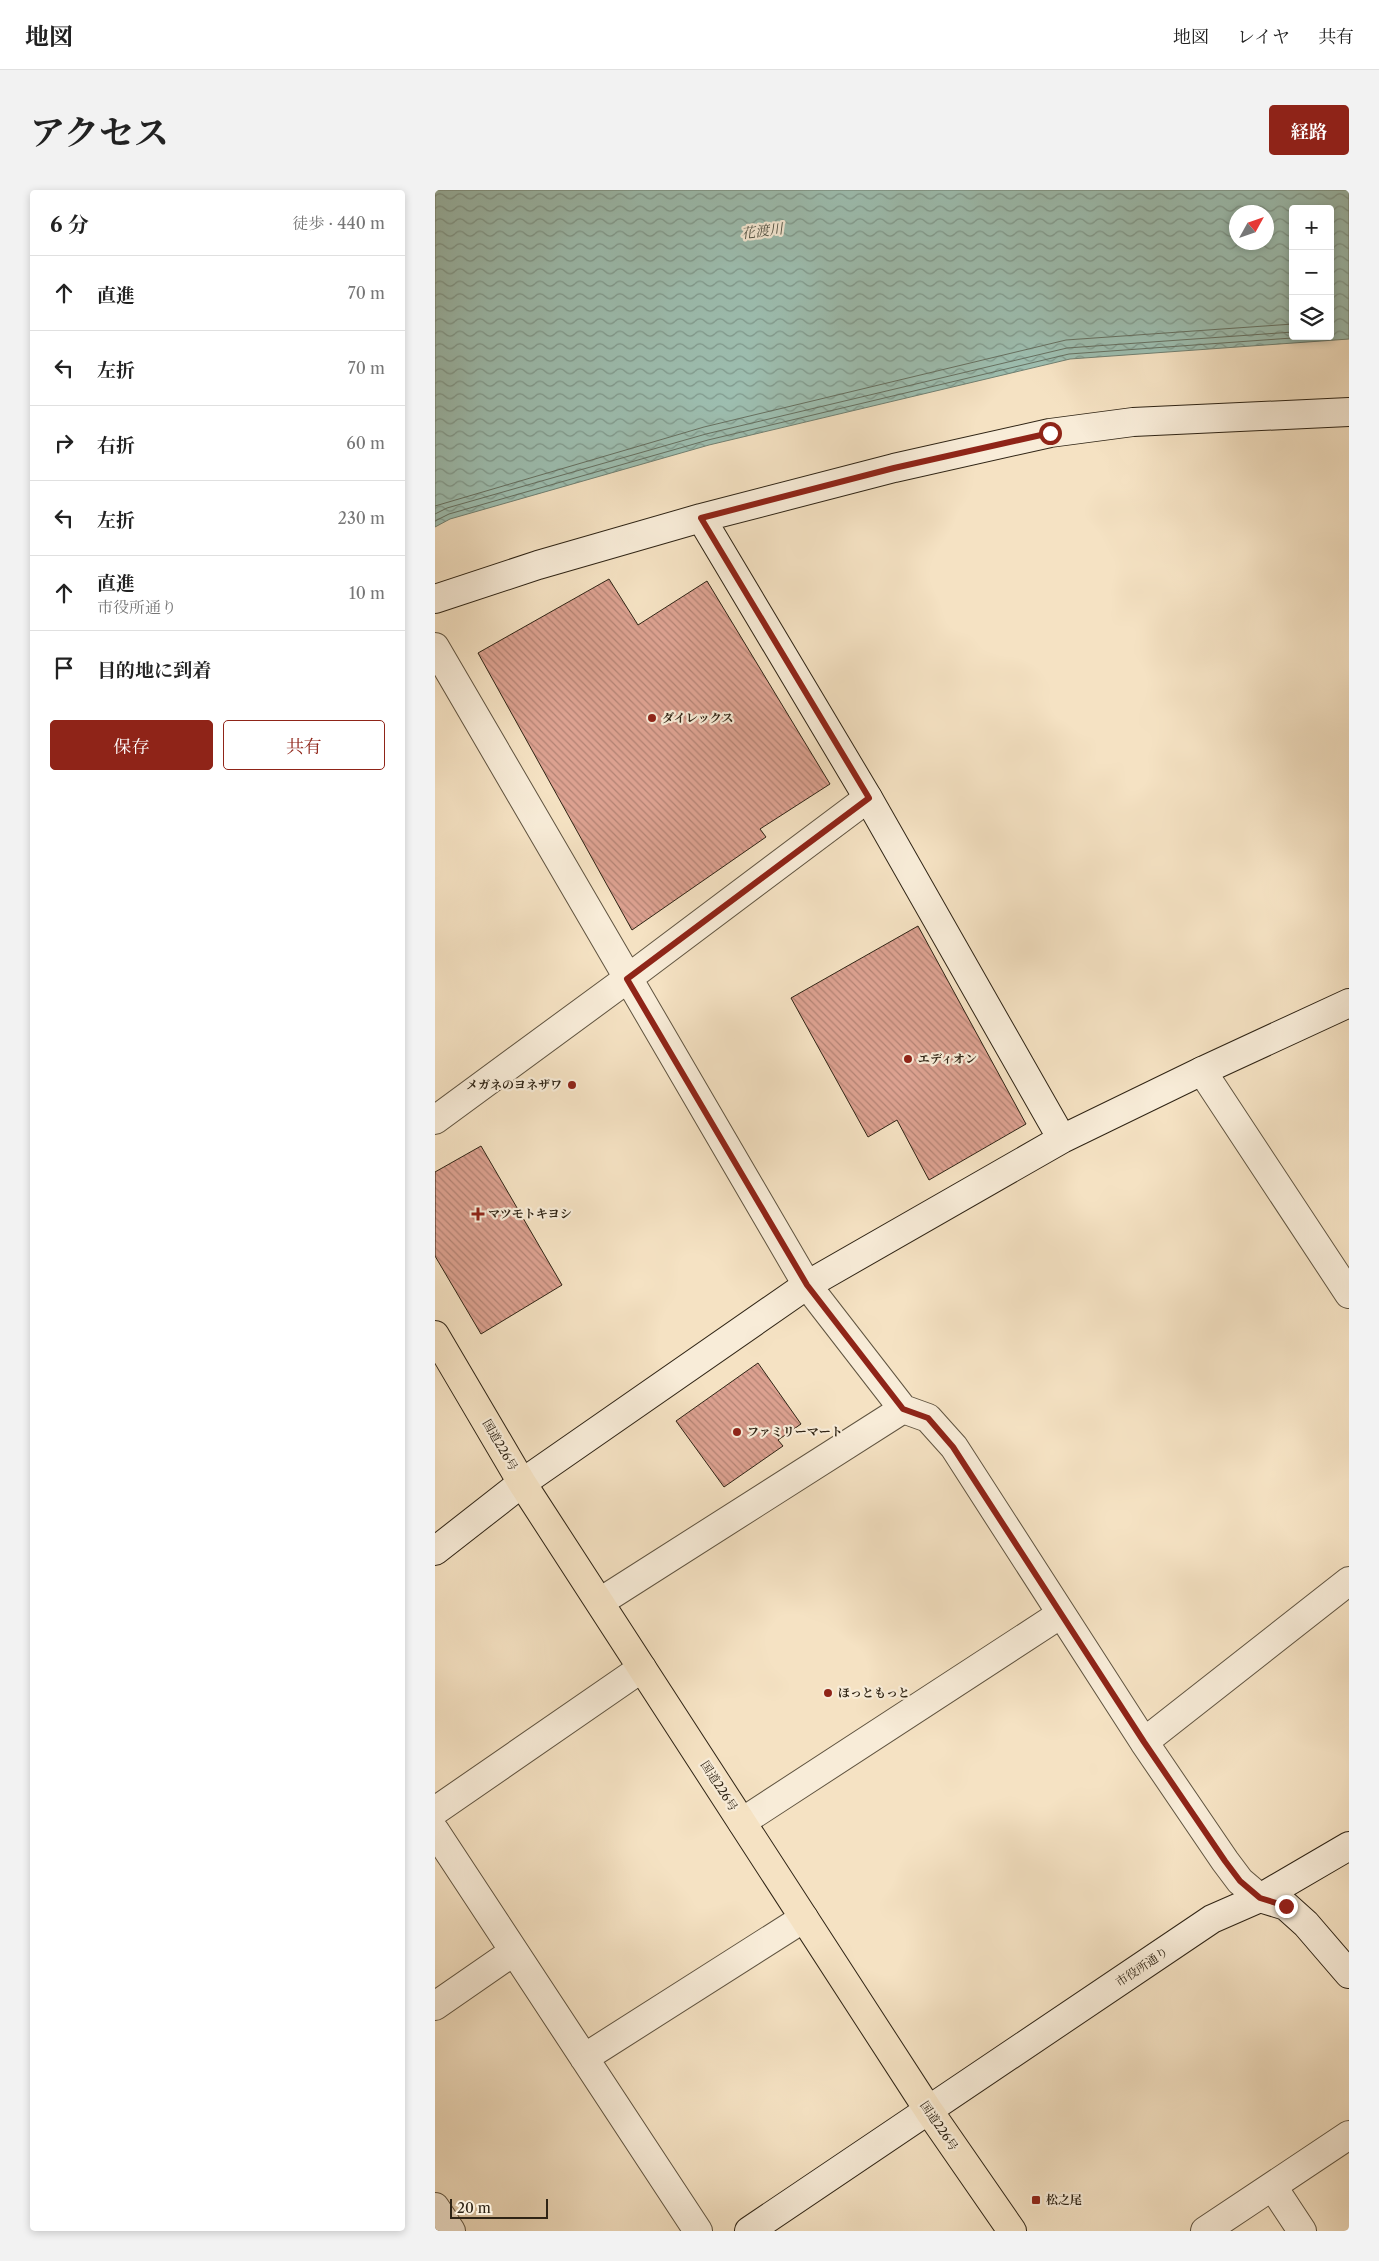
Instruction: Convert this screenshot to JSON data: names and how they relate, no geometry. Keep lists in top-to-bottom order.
{
  "streets": {
    "highway": ["国道226号"],
    "street": ["市役所通り"]
  },
  "crossings": [
    ["国道226号", "市役所通り"]
  ],
  "water": ["花渡川"],
  "places": {
    "other": [
      "ダイレックス",
      "エディオン",
      "メガネのヨネザワ",
      "ファミリーマート",
      "ほっともっと"
    ],
    "health": ["マツモトキヨシ"],
    "transit": ["松之尾"]
  },
  "scale_bar": "20 m",
  "north": "top right",
  "page": {
    "header": "地図",
    "nav": ["地図", "レイヤ", "共有"],
    "title": "アクセス",
    "buttons": [
      "経路",
      ["保存", "共有"]
    ],
    "heading": ["6 分", "徒歩 · 440 m"],
    "map_buttons": ["+", "−"],
    "list": [
      ["直進", "70 m"],
      ["左折", "70 m"],
      ["右折", "60 m"],
      ["左折", "230 m"],
      ["直進", "市役所通り", "10 m"],
      "目的地に到着"
    ],
    "scale": "20 m"
  }
}
